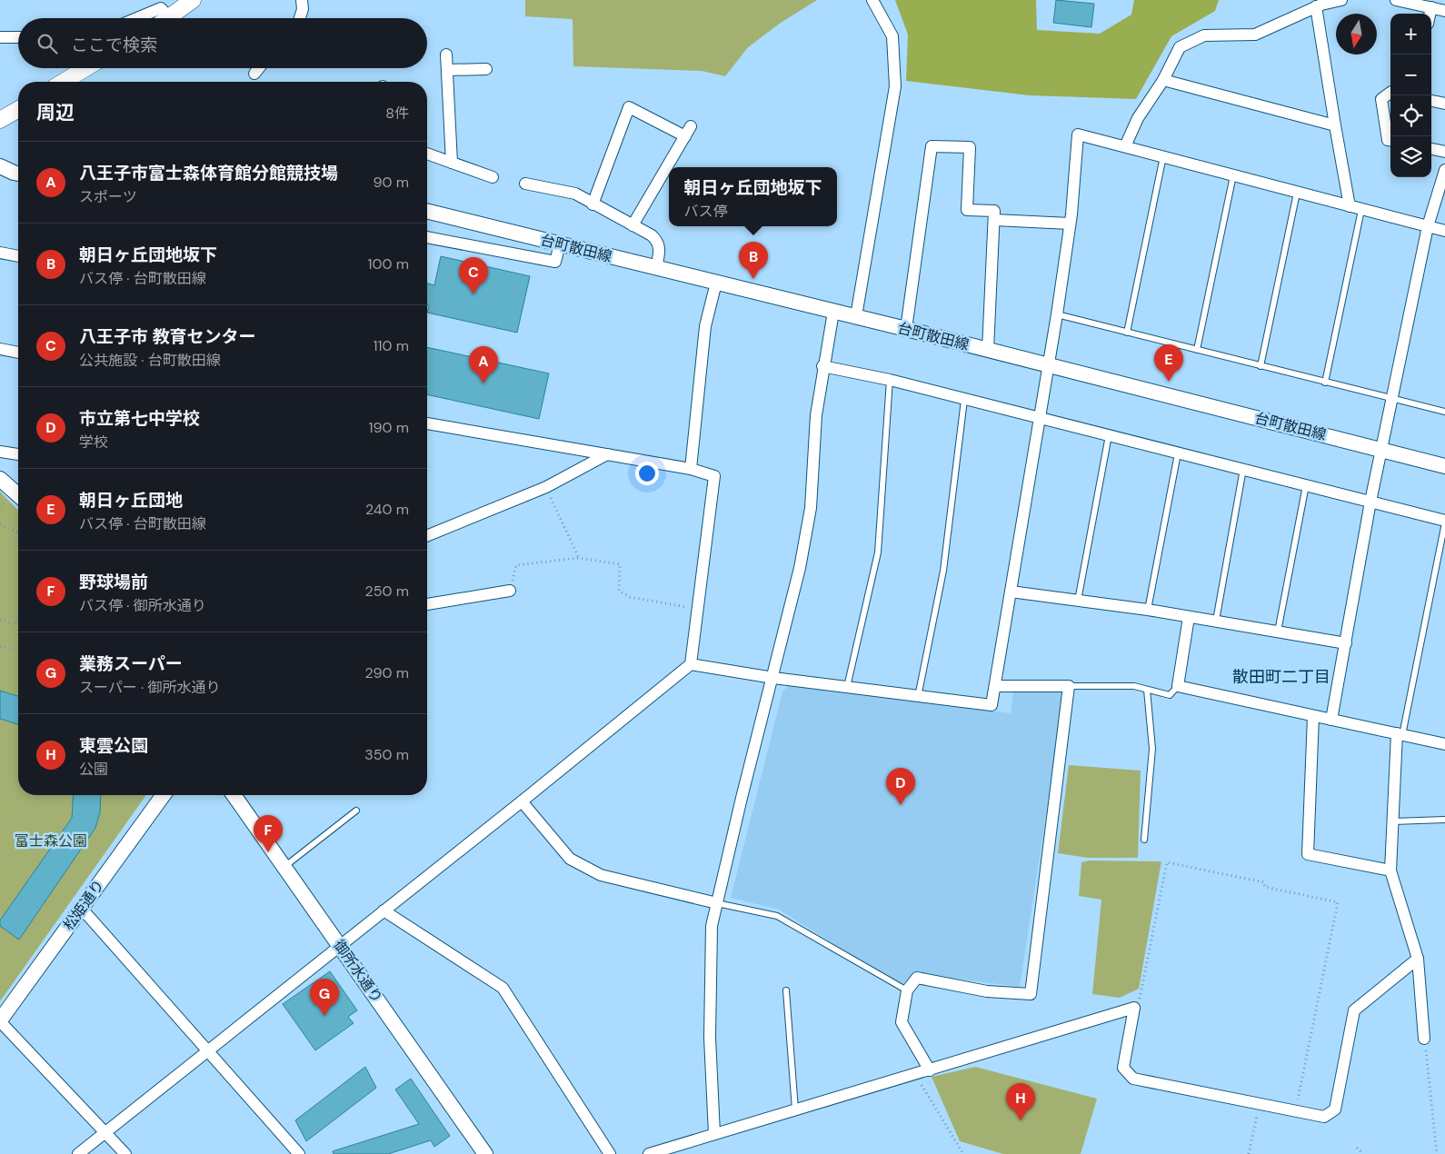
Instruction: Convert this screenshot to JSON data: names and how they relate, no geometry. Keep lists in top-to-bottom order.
{
  "streets": {
    "street": ["台町散田線", "松姫通り", "御所水通り"]
  },
  "districts": ["散田町二丁目"],
  "parks": ["富士森公園"],
  "north": "bottom",
  "page": {
    "map_buttons": ["+", "−"],
    "search": "ここで検索",
    "heading": ["周辺", "8件"],
    "list": [
      {
        "mark": "A",
        "name": "八王子市富士森体育館分館競技場",
        "note": "スポーツ",
        "value": "90 m"
      },
      {
        "mark": "B",
        "name": "朝日ヶ丘団地坂下",
        "note": "バス停 · 台町散田線",
        "value": "100 m"
      },
      {
        "mark": "C",
        "name": "八王子市 教育センター",
        "note": "公共施設 · 台町散田線",
        "value": "110 m"
      },
      {
        "mark": "D",
        "name": "市立第七中学校",
        "note": "学校",
        "value": "190 m"
      },
      {
        "mark": "E",
        "name": "朝日ヶ丘団地",
        "note": "バス停 · 台町散田線",
        "value": "240 m"
      },
      {
        "mark": "F",
        "name": "野球場前",
        "note": "バス停 · 御所水通り",
        "value": "250 m"
      },
      {
        "mark": "G",
        "name": "業務スーパー",
        "note": "スーパー · 御所水通り",
        "value": "290 m"
      },
      {
        "mark": "H",
        "name": "東雲公園",
        "note": "公園",
        "value": "350 m"
      }
    ],
    "popup": ["朝日ヶ丘団地坂下", "バス停"],
    "pins": [
      "B",
      "C",
      "E",
      "A",
      "D",
      "F",
      "G",
      "H"
    ]
  }
}
